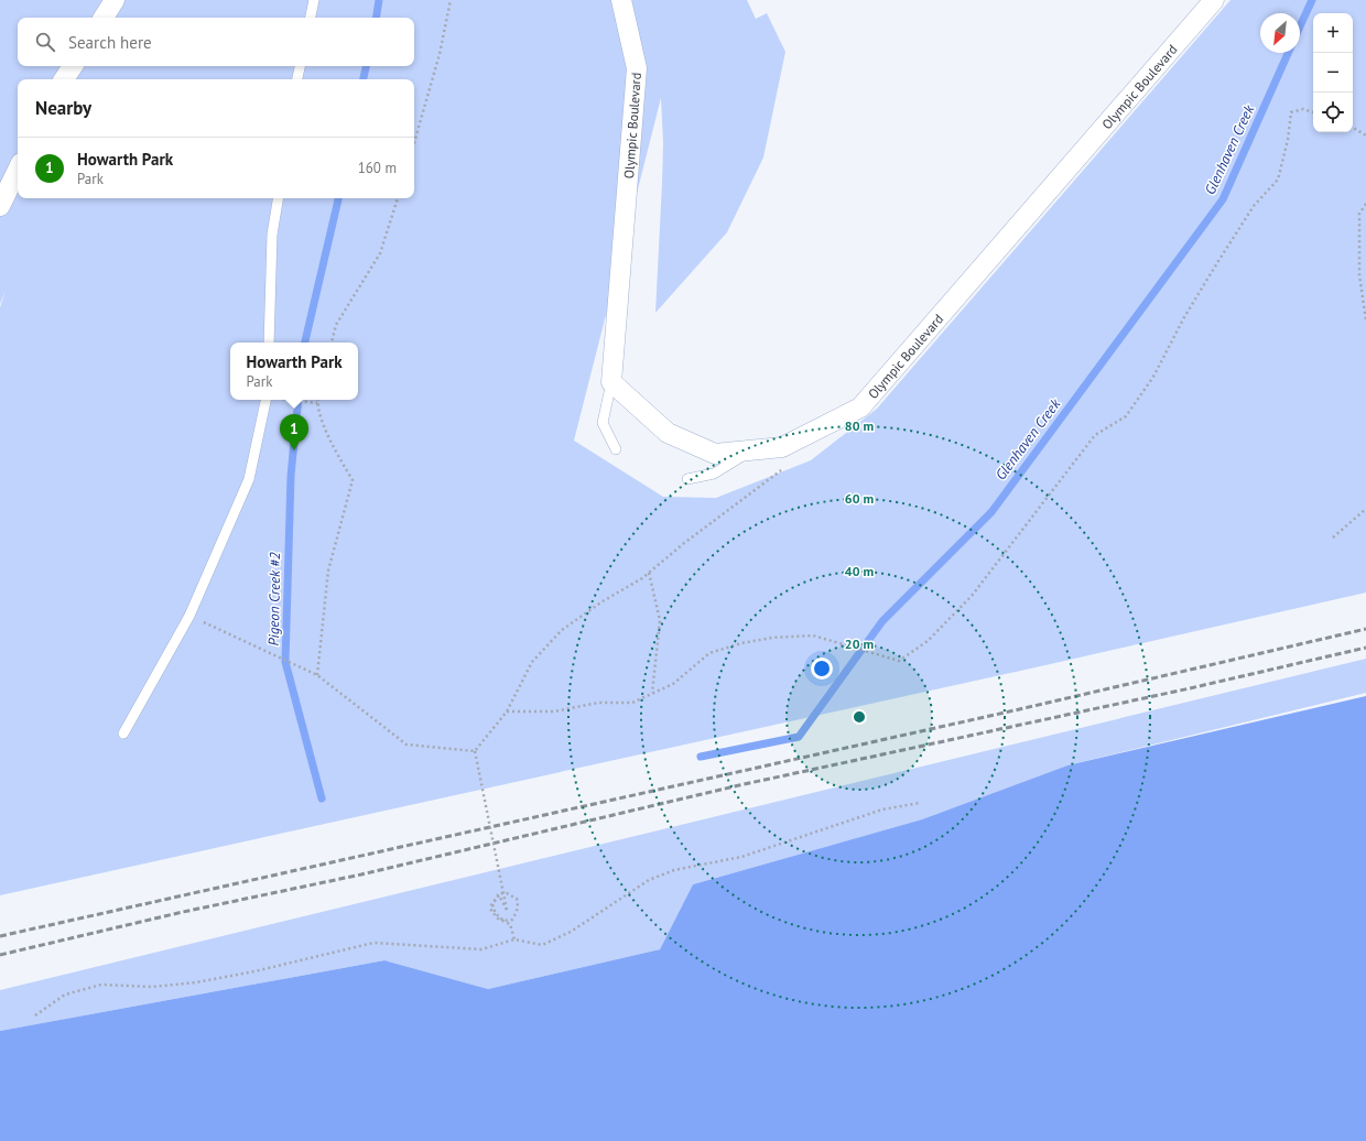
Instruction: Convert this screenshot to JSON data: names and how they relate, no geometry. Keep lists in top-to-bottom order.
{
  "streets": {
    "street": ["Olympic Boulevard"]
  },
  "water": ["Glenhaven Creek", "Pigeon Creek #2"],
  "north": "bottom left",
  "page": {
    "map_buttons": ["+", "−"],
    "search": "Search here",
    "heading": "Nearby",
    "list": [
      {
        "mark": "1",
        "name": "Howarth Park",
        "note": "Park",
        "value": "160 m"
      }
    ],
    "popup": ["Howarth Park", "Park"],
    "pins": "1"
  },
  "rings": [
    "80 m",
    "60 m",
    "40 m",
    "20 m"
  ]
}
